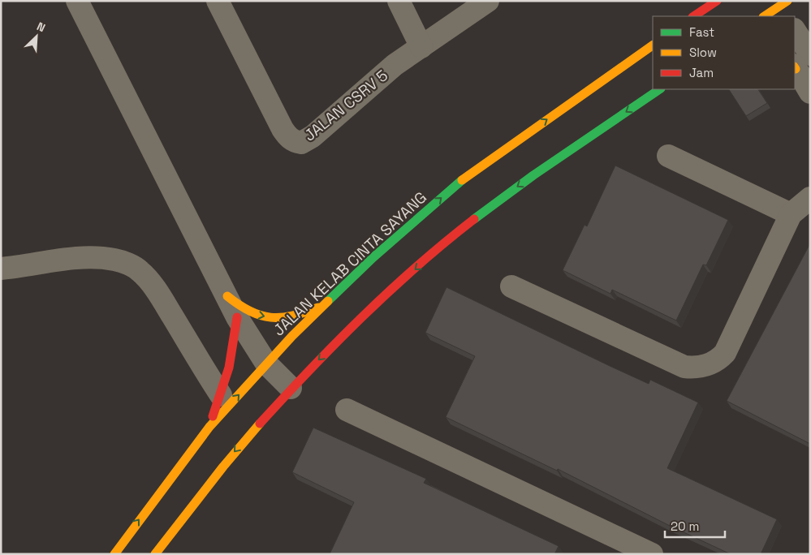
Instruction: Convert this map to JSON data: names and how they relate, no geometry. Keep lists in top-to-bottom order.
{
  "streets": {
    "main road": ["JALAN KELAB CINTA SAYANG"],
    "street": ["JALAN CSRV 5"]
  },
  "legend": ["Fast", "Slow", "Jam"],
  "scale_bar": "20 m",
  "north": "top right"
}
